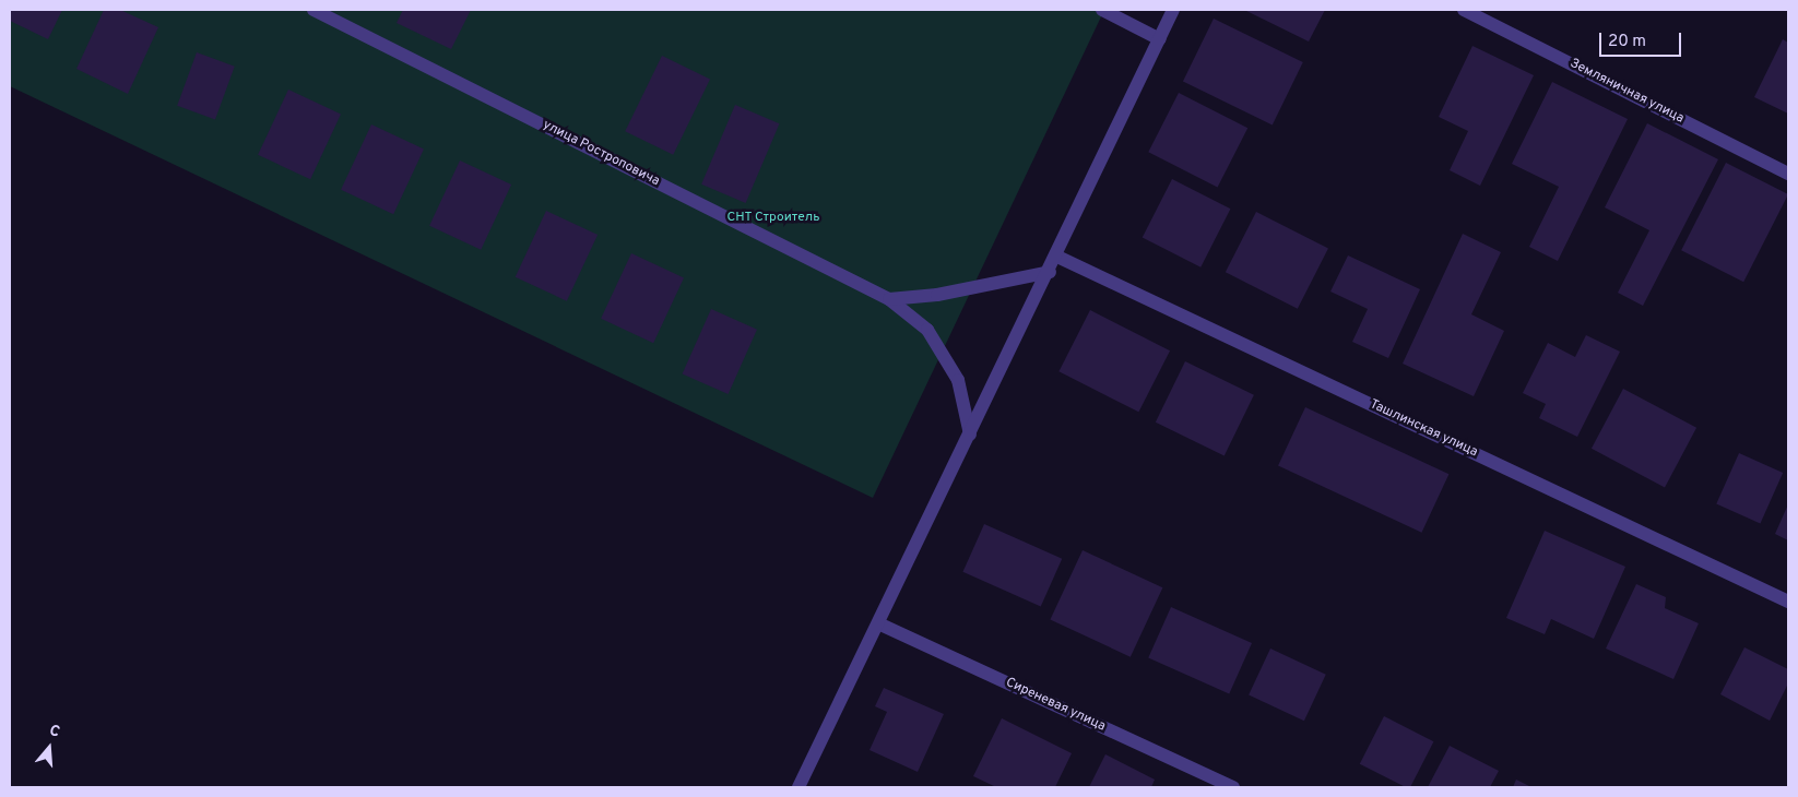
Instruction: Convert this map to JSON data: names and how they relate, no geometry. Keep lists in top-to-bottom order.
{
  "streets": {
    "street": [
      "Земляничная улица",
      "улица Ростроповича",
      "Ташлинская улица",
      "Сиреневая улица"
    ]
  },
  "parks": ["СНТ Строитель"],
  "scale_bar": "20 m",
  "north": "top"
}
